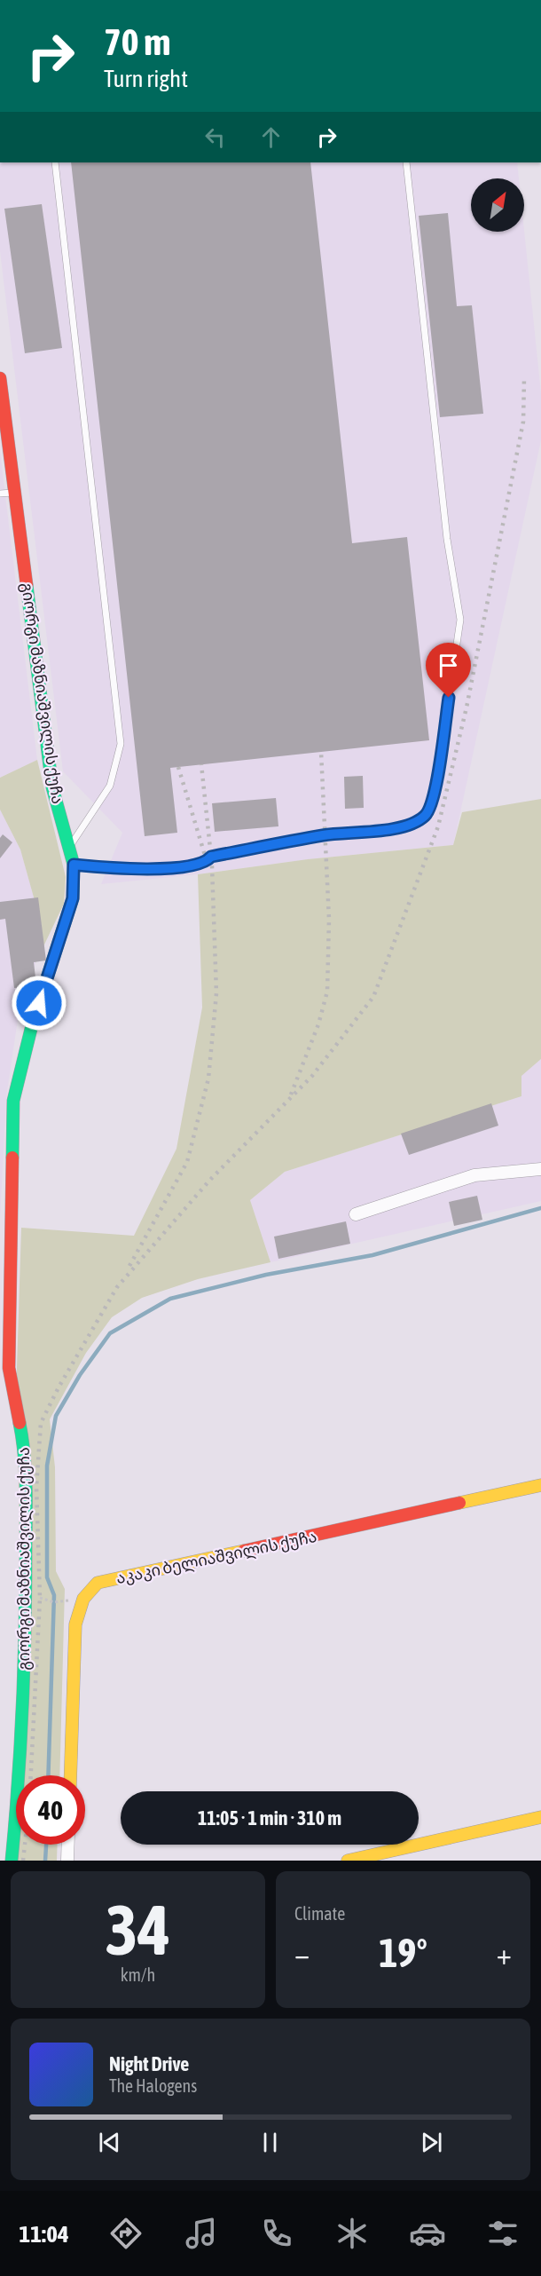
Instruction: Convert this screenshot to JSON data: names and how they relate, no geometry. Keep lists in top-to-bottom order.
{
  "streets": {
    "street": ["გიორგი მაზნიაშვილის ქუჩა", "აკაკი ბელიაშვილის ქუჩა"]
  },
  "north": "top right",
  "page": {
    "turn": ["70 m", "Turn right"],
    "limit": "40",
    "trip": "11:05 · 1 min · 310 m",
    "tile": [
      ["34", "km/h"],
      "Climate"
    ],
    "heat": ["−", "19°", "+"],
    "song": ["Night Drive", "The Halogens"],
    "tabs": "11:04"
  }
}
